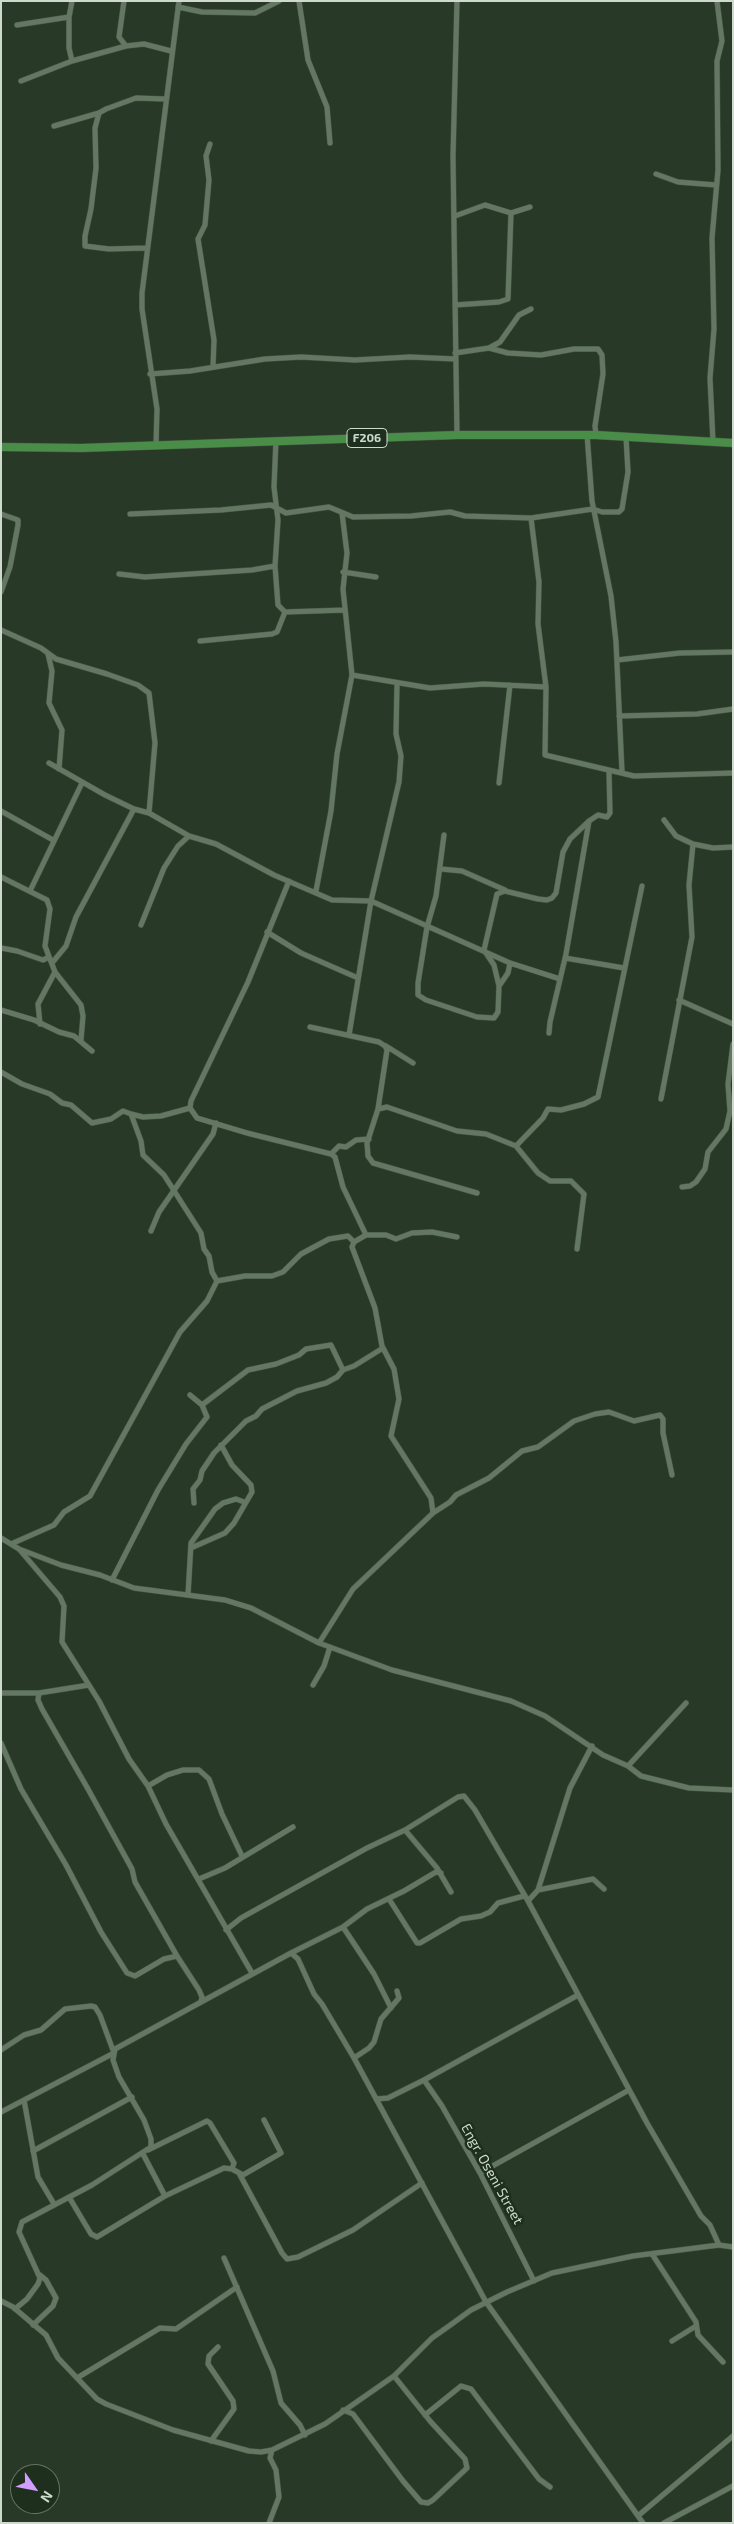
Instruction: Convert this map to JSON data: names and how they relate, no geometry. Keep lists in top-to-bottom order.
{
  "streets": {
    "main road": ["F206"],
    "street": ["Engr. Oseni Street"]
  },
  "north": "bottom right"
}
